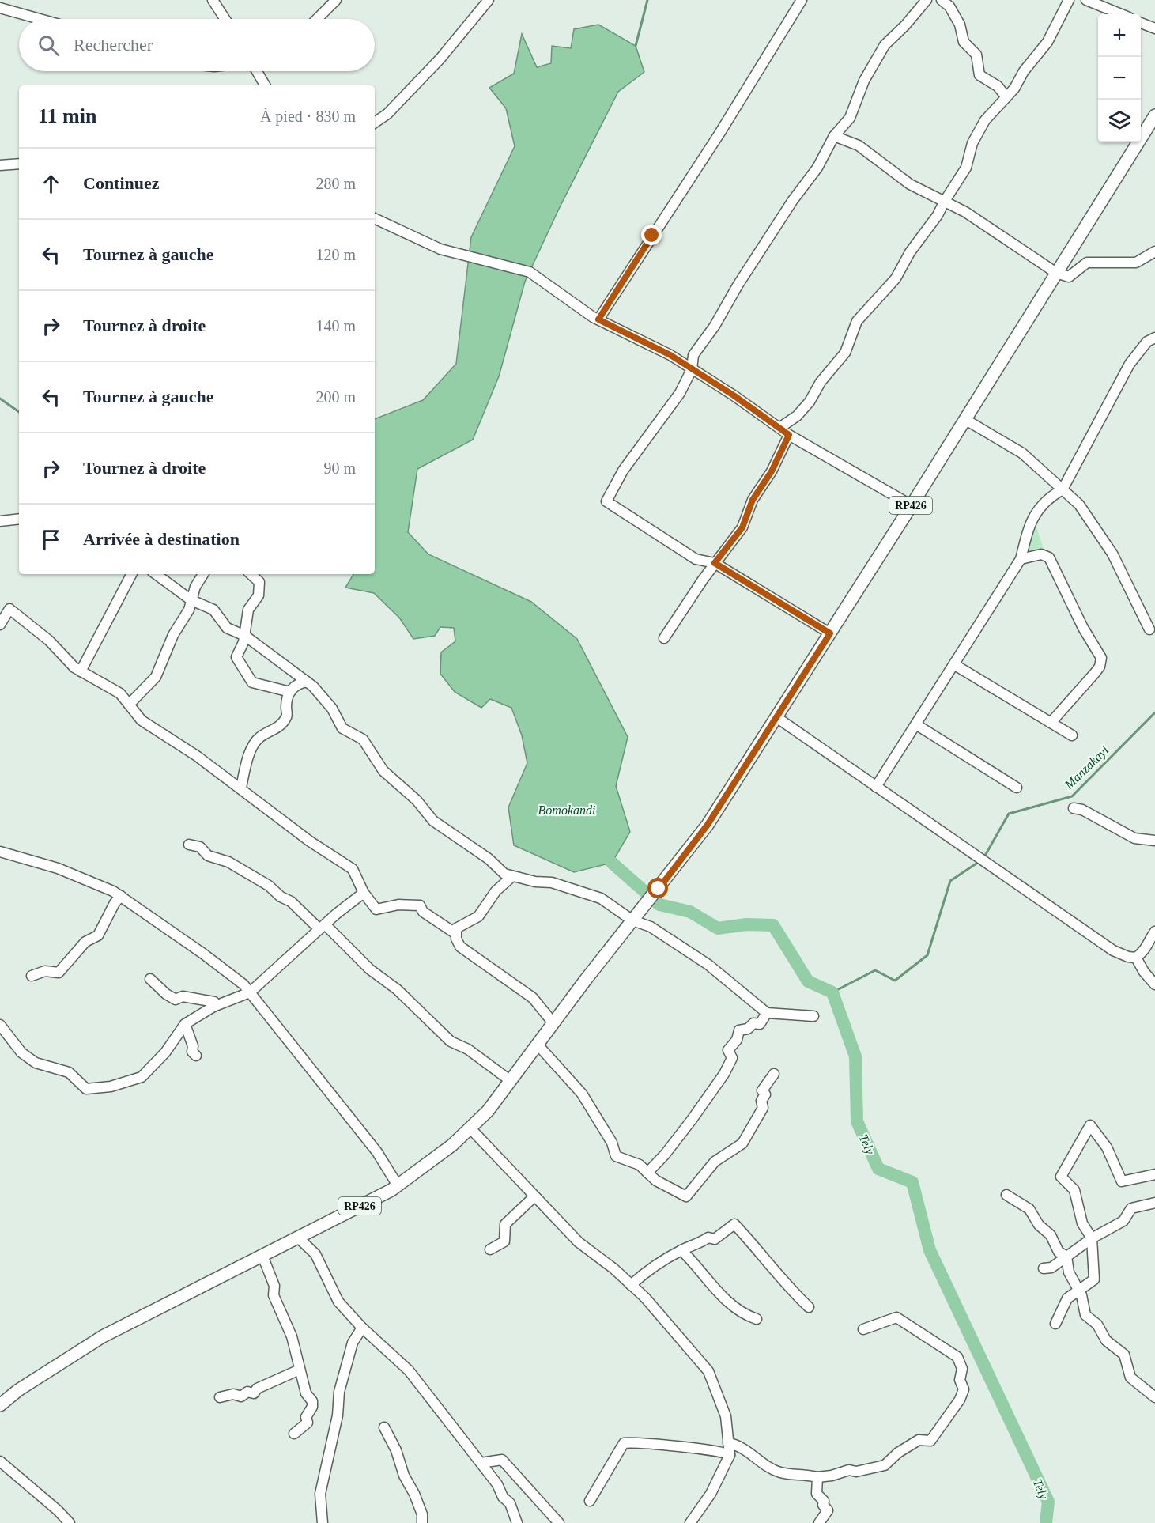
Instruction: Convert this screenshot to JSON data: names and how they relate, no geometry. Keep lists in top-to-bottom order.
{
  "streets": {
    "main road": ["RP426"]
  },
  "water": ["Manzakayi", "Bomokandi", "Tely"],
  "page": {
    "map_buttons": ["+", "−"],
    "search": "Rechercher",
    "heading": ["11 min", "À pied · 830 m"],
    "list": [
      ["Continuez", "280 m"],
      ["Tournez à gauche", "120 m"],
      ["Tournez à droite", "140 m"],
      ["Tournez à gauche", "200 m"],
      ["Tournez à droite", "90 m"],
      "Arrivée à destination"
    ]
  }
}
